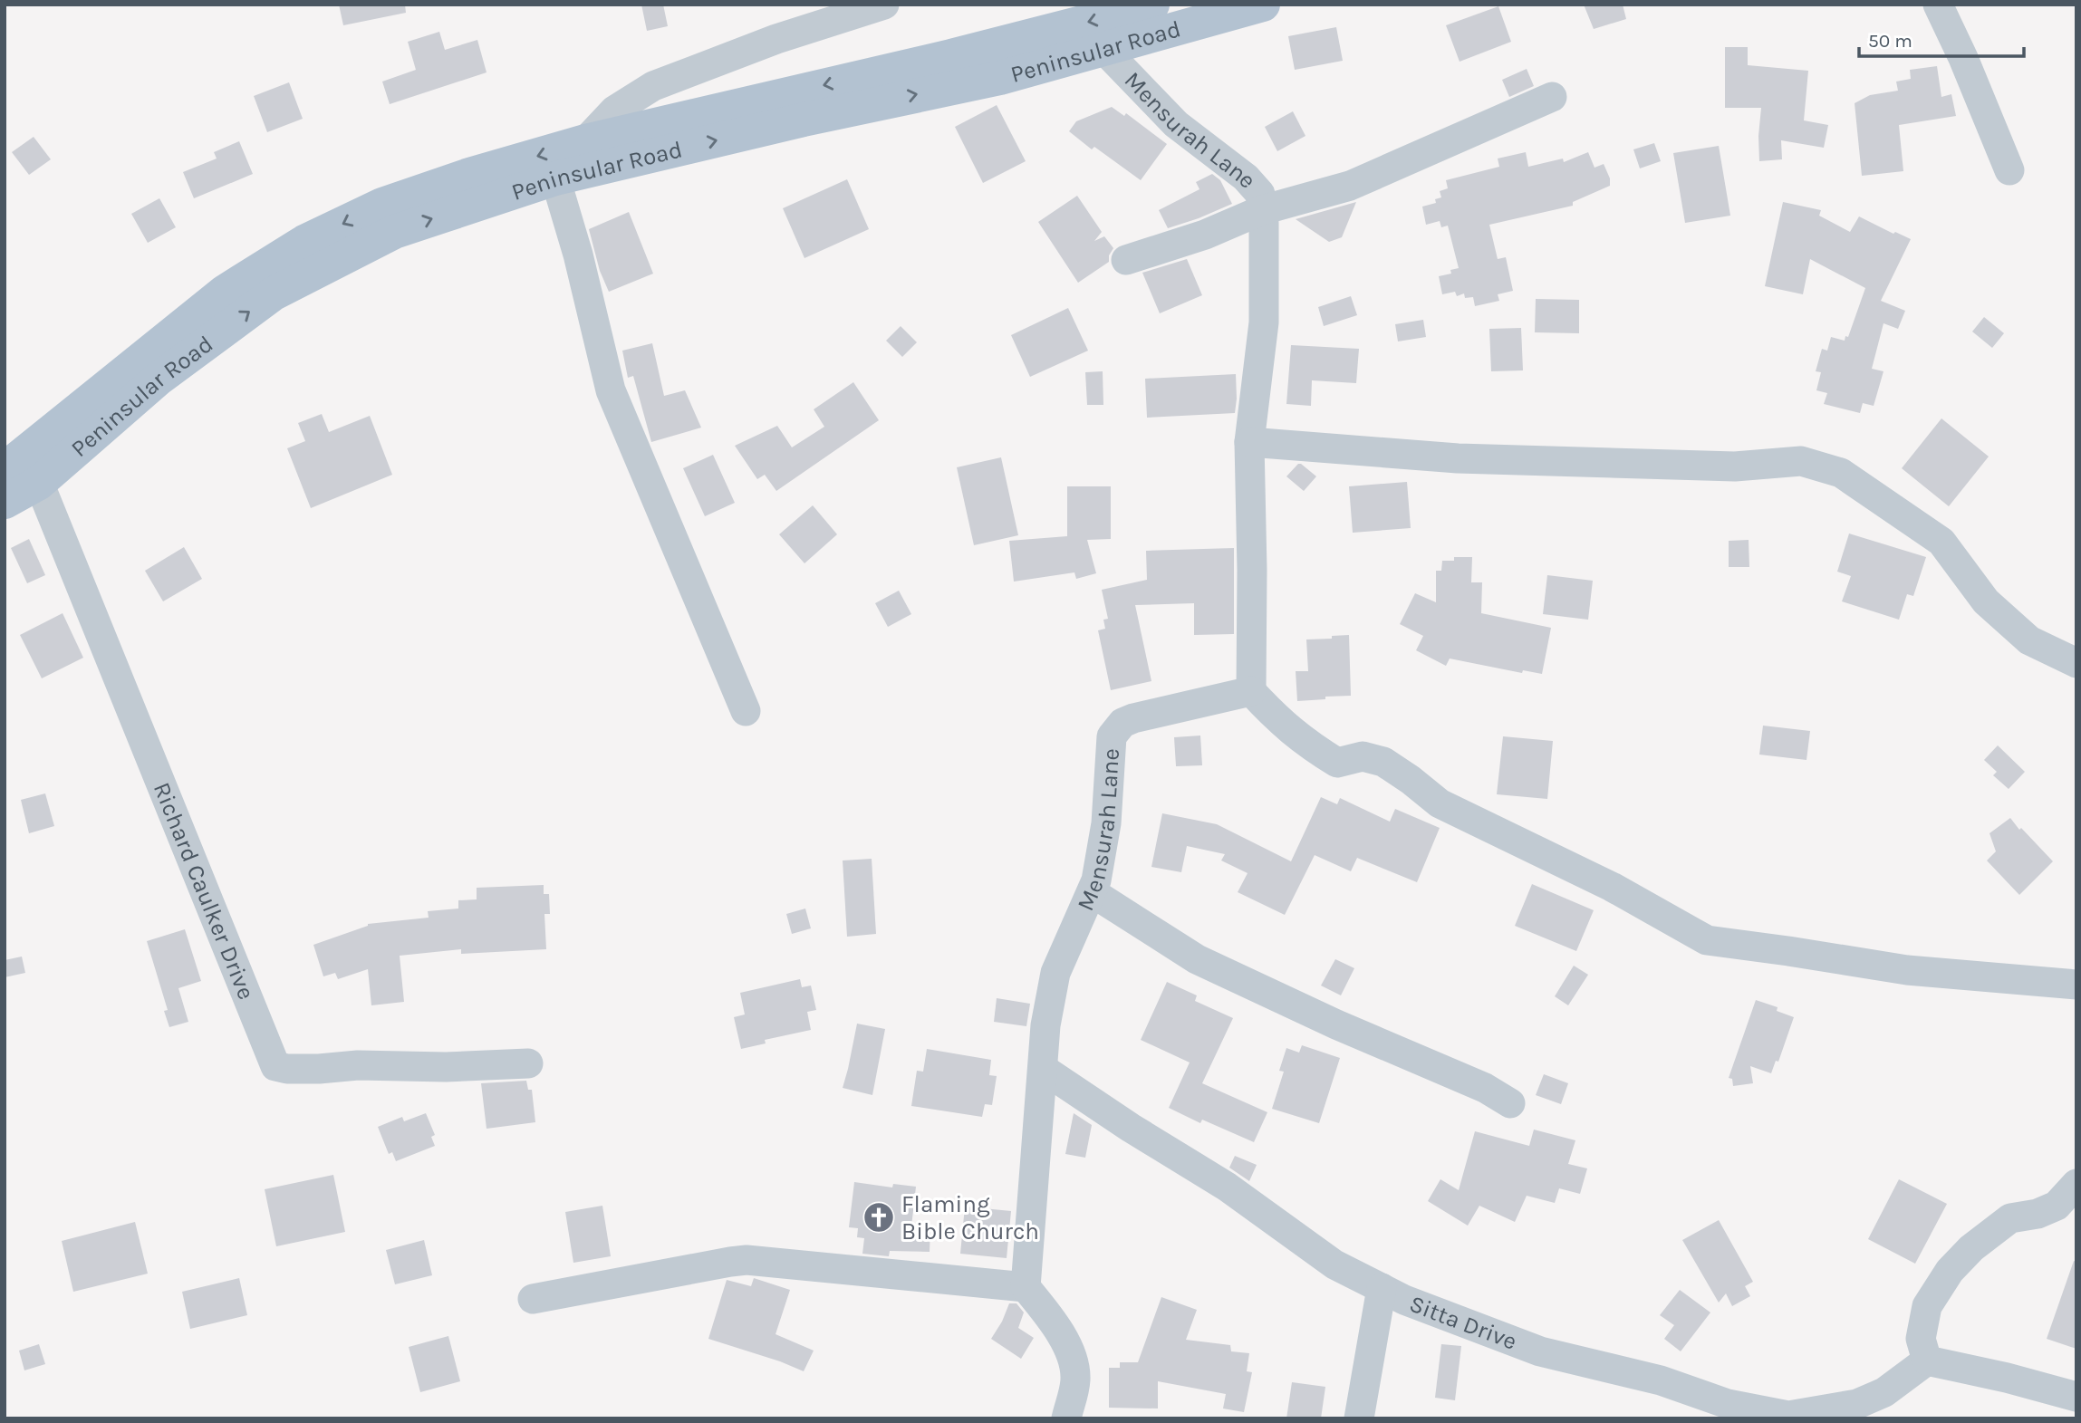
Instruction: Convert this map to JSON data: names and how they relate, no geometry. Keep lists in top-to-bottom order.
{
  "streets": {
    "main road": ["Peninsular Road"],
    "street": ["Mensurah Lane", "Richard Caulker Drive", "Sitta Drive"]
  },
  "crossings": [
    ["Peninsular Road", "Mensurah Lane"],
    ["Peninsular Road", "Richard Caulker Drive"],
    ["Mensurah Lane", "Sitta Drive"]
  ],
  "places": {
    "church": ["Flaming Bible Church"]
  },
  "scale_bar": "50 m"
}
